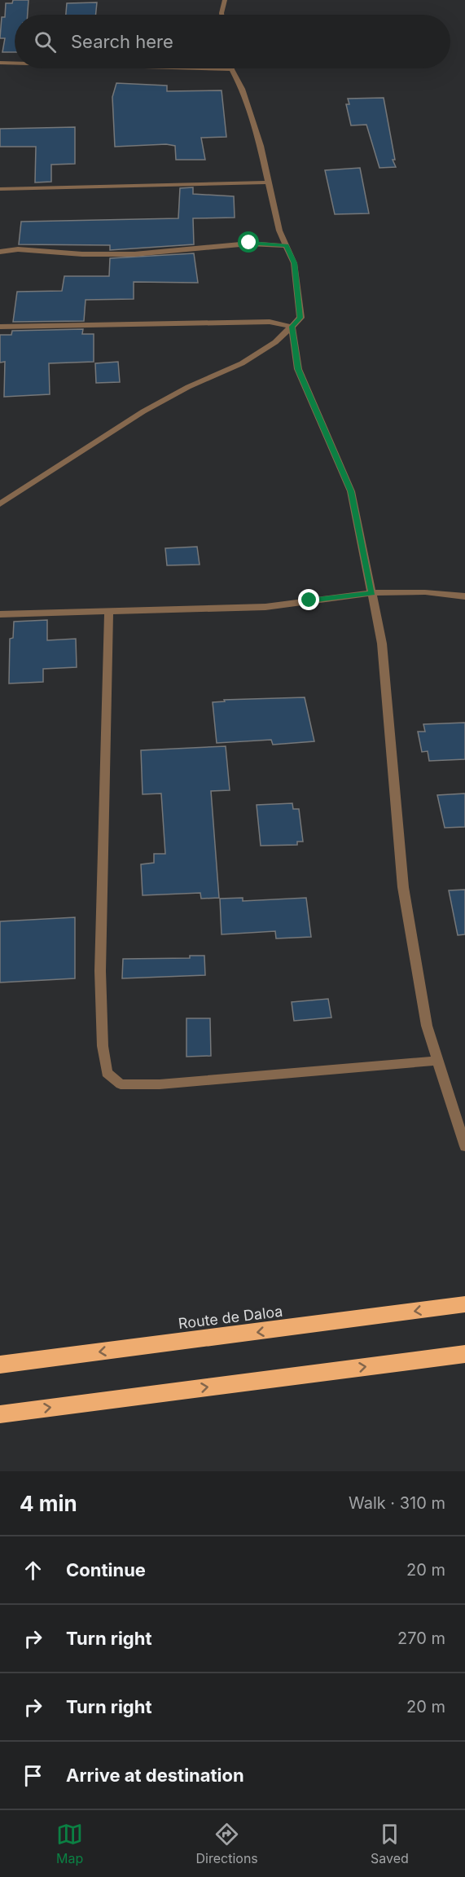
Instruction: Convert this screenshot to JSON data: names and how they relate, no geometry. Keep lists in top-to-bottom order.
{
  "streets": {
    "highway": ["Route de Daloa"]
  },
  "page": {
    "search": "Search here",
    "heading": ["4 min", "Walk · 310 m"],
    "list": [
      ["Continue", "20 m"],
      ["Turn right", "270 m"],
      ["Turn right", "20 m"],
      "Arrive at destination"
    ],
    "nav": ["Map", "Directions", "Saved"]
  }
}
